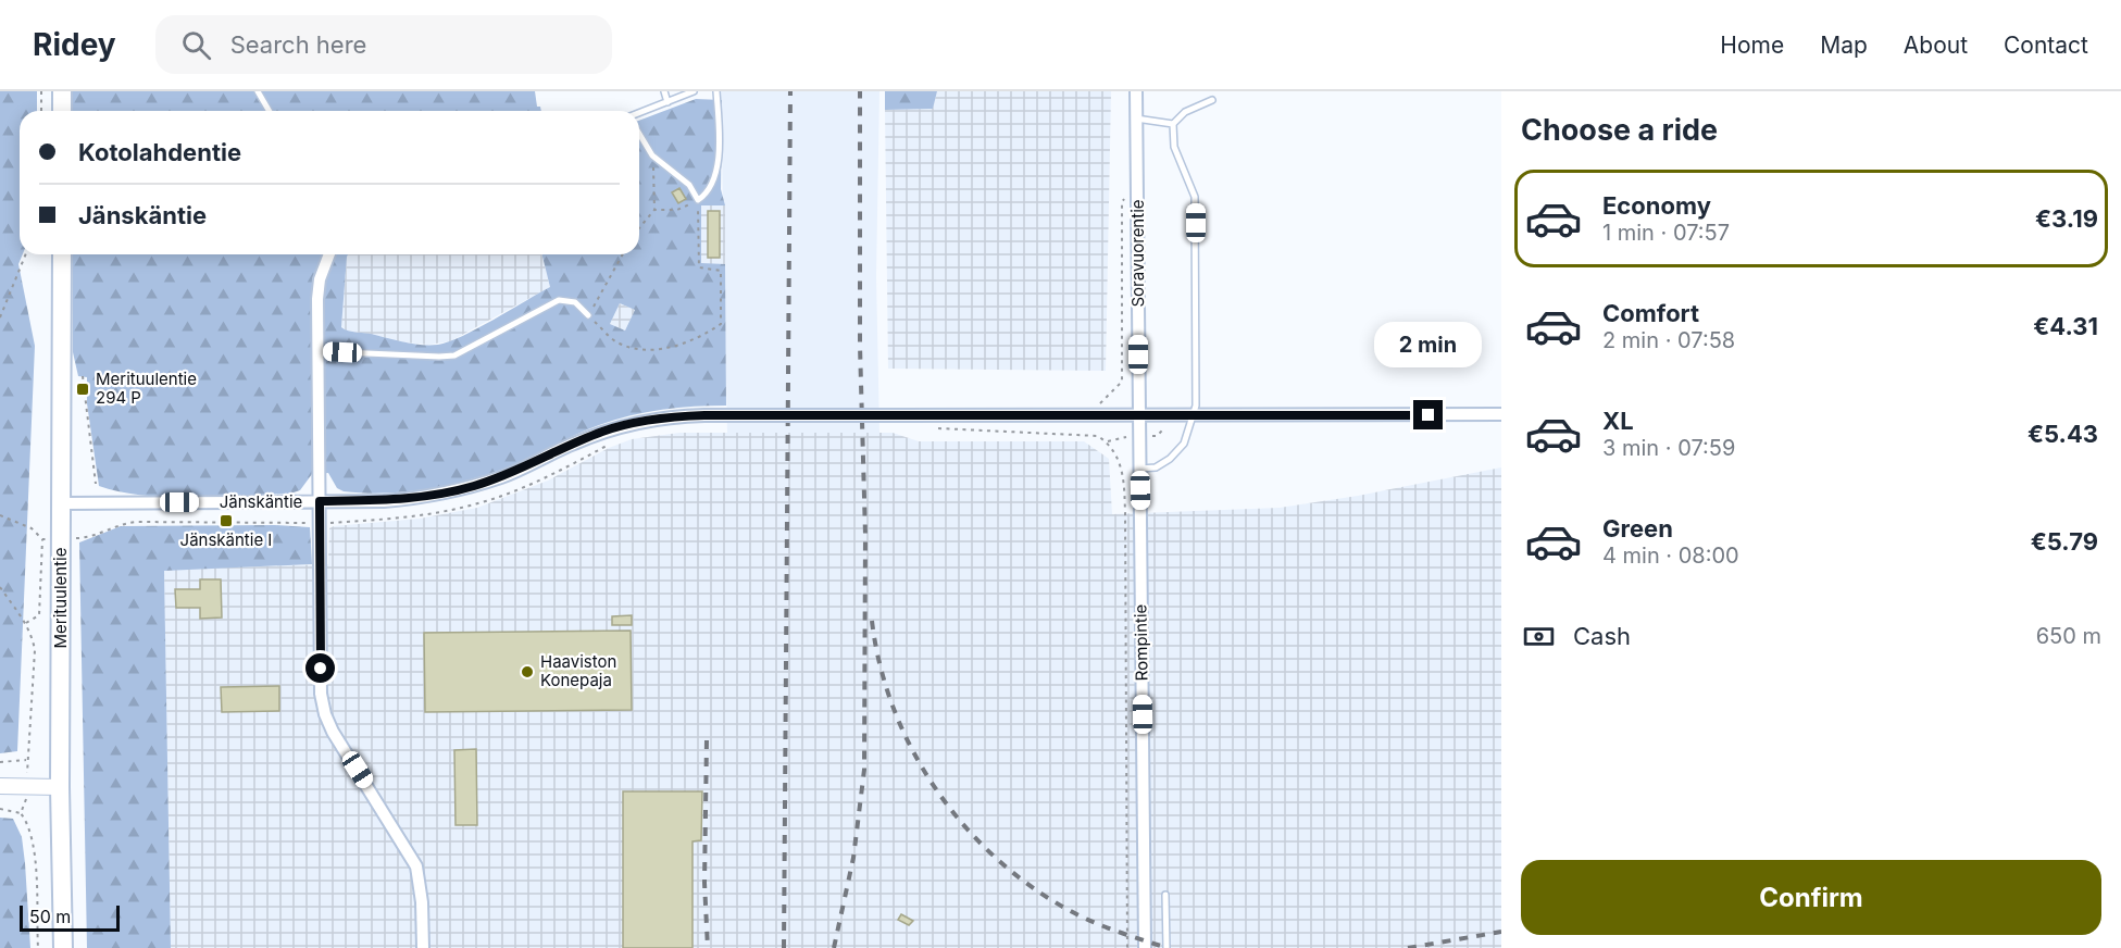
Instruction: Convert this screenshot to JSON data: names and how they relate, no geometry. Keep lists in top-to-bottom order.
{
  "streets": {
    "main road": ["Merituulentie"],
    "street": ["Soravuorentie", "Jänskäntie", "Rompintie"]
  },
  "crossings": [
    ["Soravuorentie", "Jänskäntie"],
    ["Soravuorentie", "Rompintie"],
    ["Jänskäntie", "Merituulentie"],
    ["Jänskäntie", "Rompintie"]
  ],
  "places": {
    "transit": ["Merituulentie 294 P", "Jänskäntie I"],
    "other": ["Haaviston Konepaja"]
  },
  "scale_bar": "50 m",
  "page": {
    "header": "Ridey",
    "search": "Search here",
    "nav": [
      "Home",
      "Map",
      "About",
      "Contact"
    ],
    "heading": "Choose a ride",
    "banner": ["Kotolahdentie", "Jänskäntie"],
    "list": [
      {
        "name": "Economy",
        "note": "1 min · 07:57",
        "value": "€3.19"
      },
      {
        "name": "Comfort",
        "note": "2 min · 07:58",
        "value": "€4.31"
      },
      {
        "name": "XL",
        "note": "3 min · 07:59",
        "value": "€5.43"
      },
      {
        "name": "Green",
        "note": "4 min · 08:00",
        "value": "€5.79"
      }
    ],
    "bubble": "2 min",
    "pay": ["Cash", "650 m"],
    "buttons": "Confirm",
    "scale": "50 m"
  }
}
